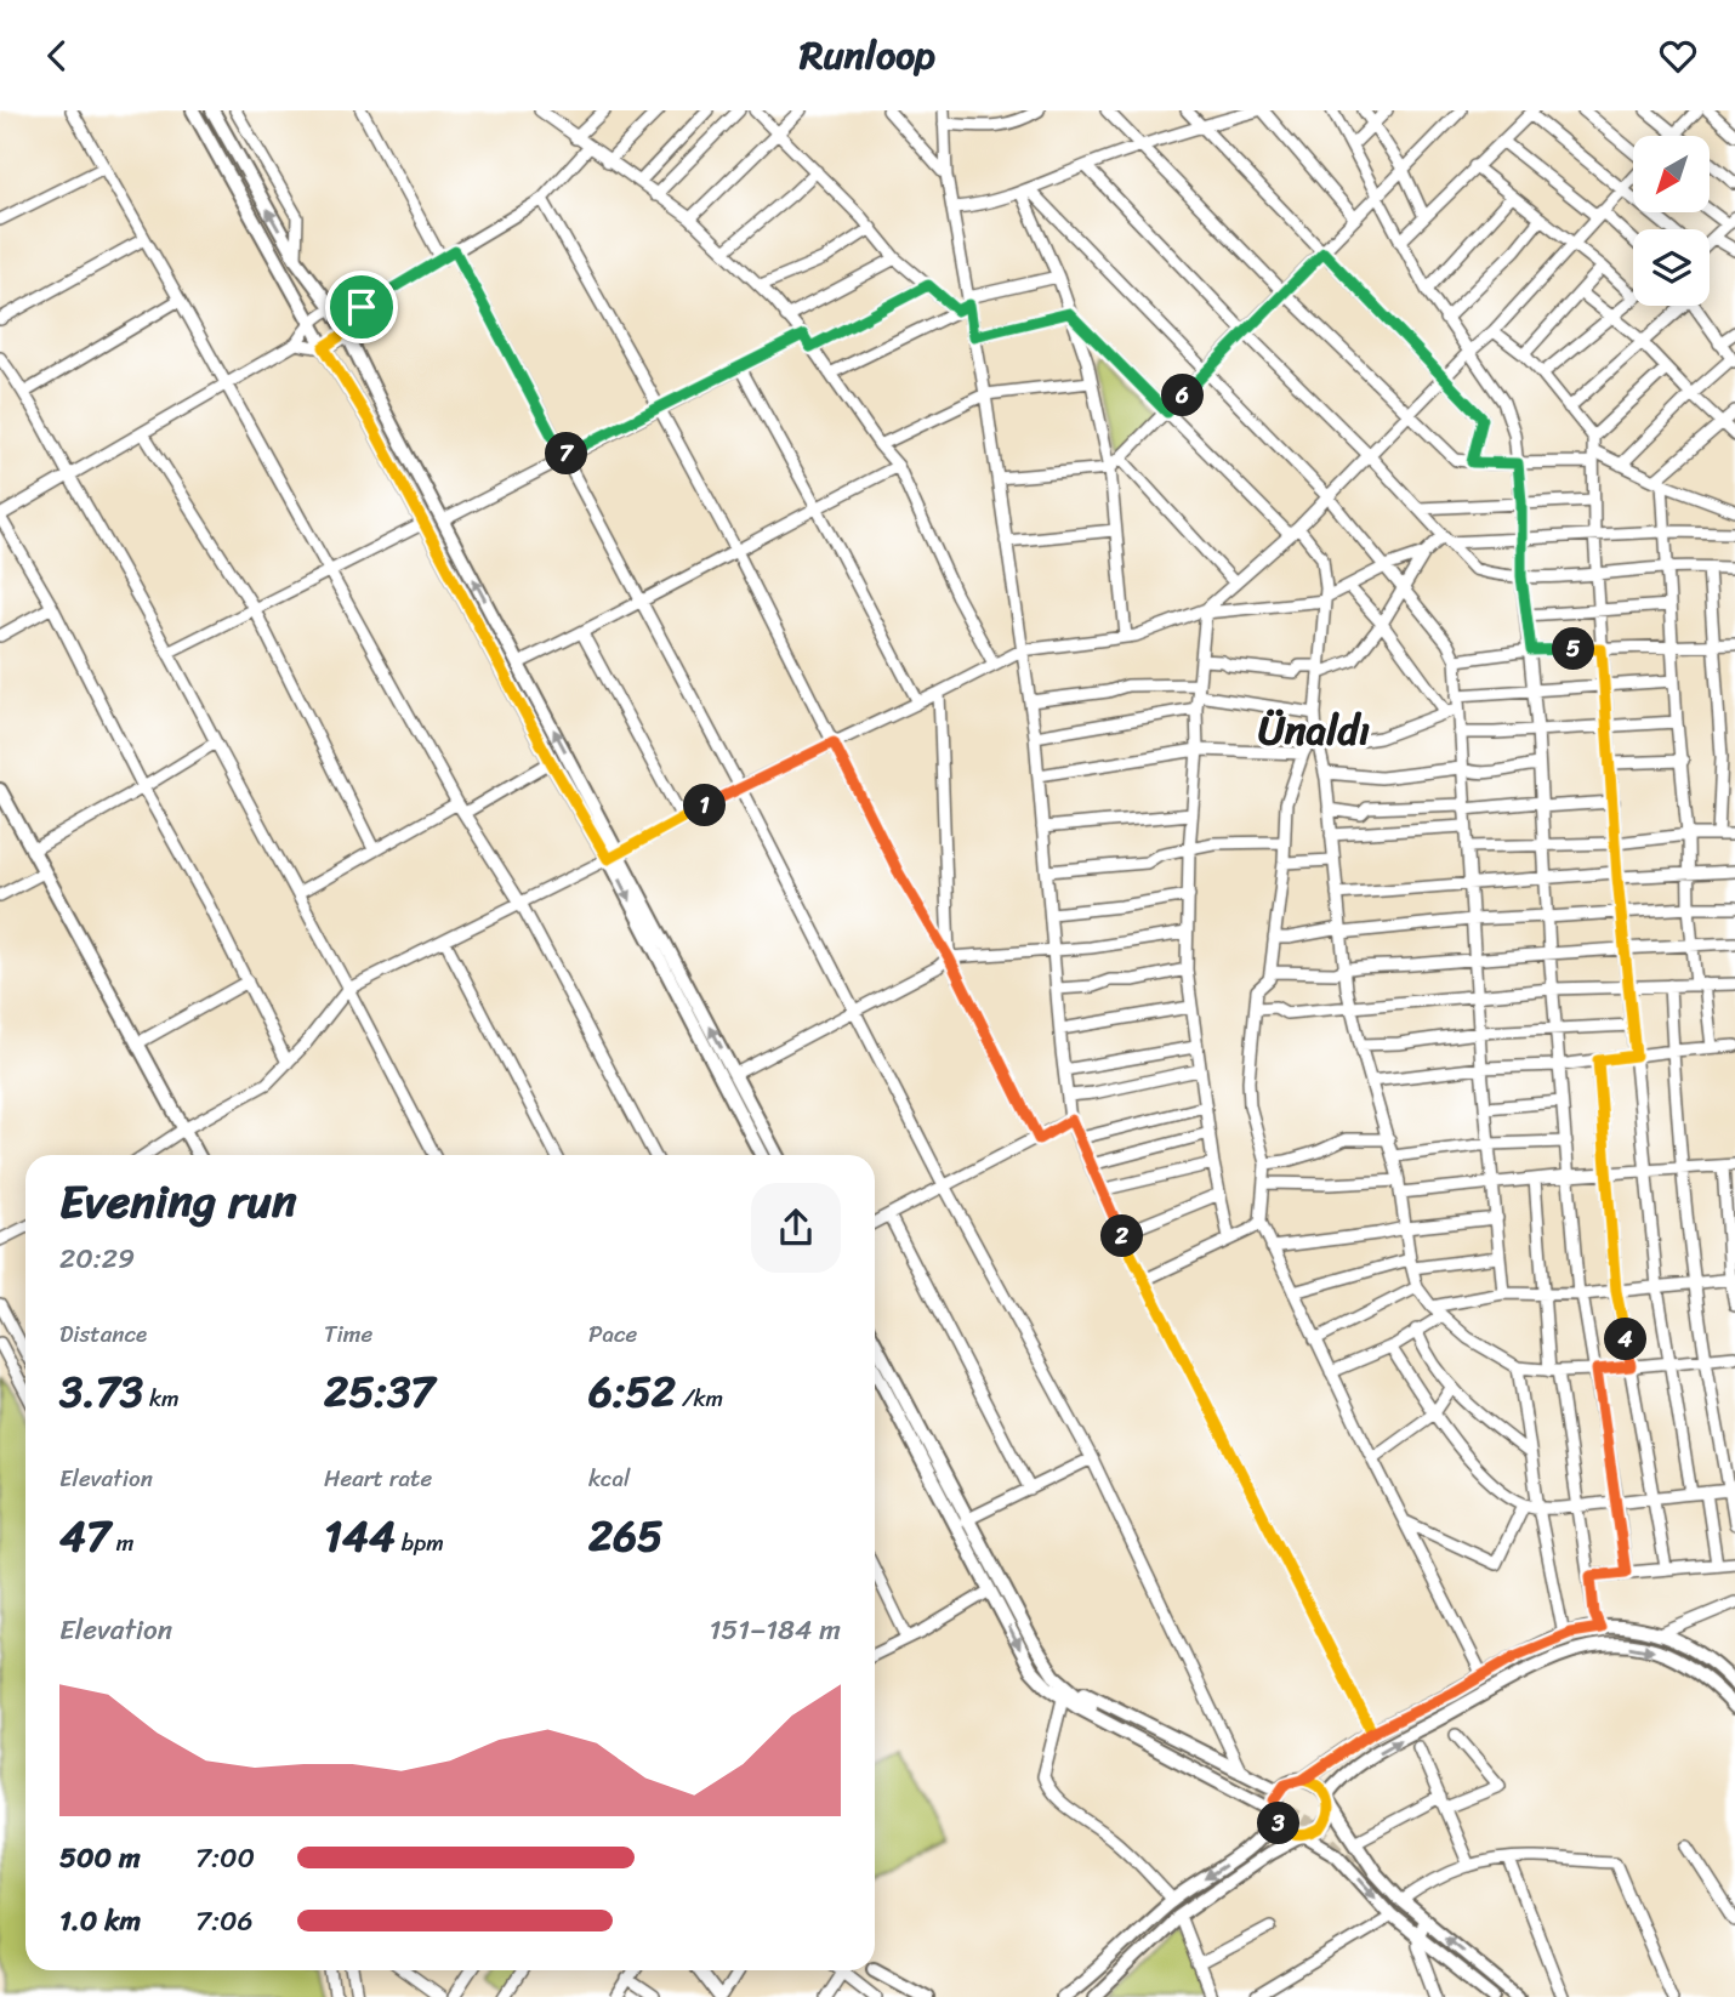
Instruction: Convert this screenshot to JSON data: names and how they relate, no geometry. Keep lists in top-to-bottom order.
{
  "districts": ["Ünaldı"],
  "north": "bottom left",
  "page": {
    "header": "Runloop",
    "pins": [
      "6",
      "7",
      "5",
      "1",
      "2",
      "4",
      "3"
    ],
    "heading": ["Evening run", "20:29"],
    "stats": [
      ["Distance", "3.73 km"],
      ["Time", "25:37"],
      ["Pace", "6:52 /km"],
      ["Elevation", "47 m"],
      ["Heart rate", "144 bpm"],
      ["kcal", "265"]
    ],
    "chart": ["Elevation", "151–184 m"],
    "list": [
      {
        "name": "500 m",
        "note": "7:00"
      },
      {
        "name": "1.0 km",
        "note": "7:06"
      }
    ]
  }
}
